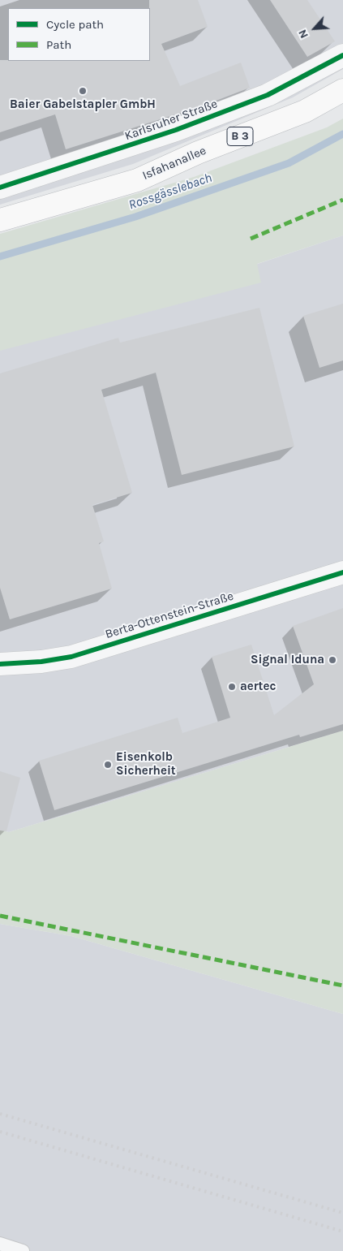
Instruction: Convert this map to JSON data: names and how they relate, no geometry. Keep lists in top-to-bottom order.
{
  "streets": {
    "highway": ["B 3", "Isfahanallee"],
    "street": ["Karlsruher Straße", "Berta-Ottenstein-Straße"]
  },
  "water": ["Rossgässlebach"],
  "places": [
    "Baier Gabelstapler GmbH",
    "Signal Iduna",
    "aertec",
    "Eisenkolb Sicherheit"
  ],
  "legend": ["Cycle path", "Path"],
  "north": "bottom left"
}
